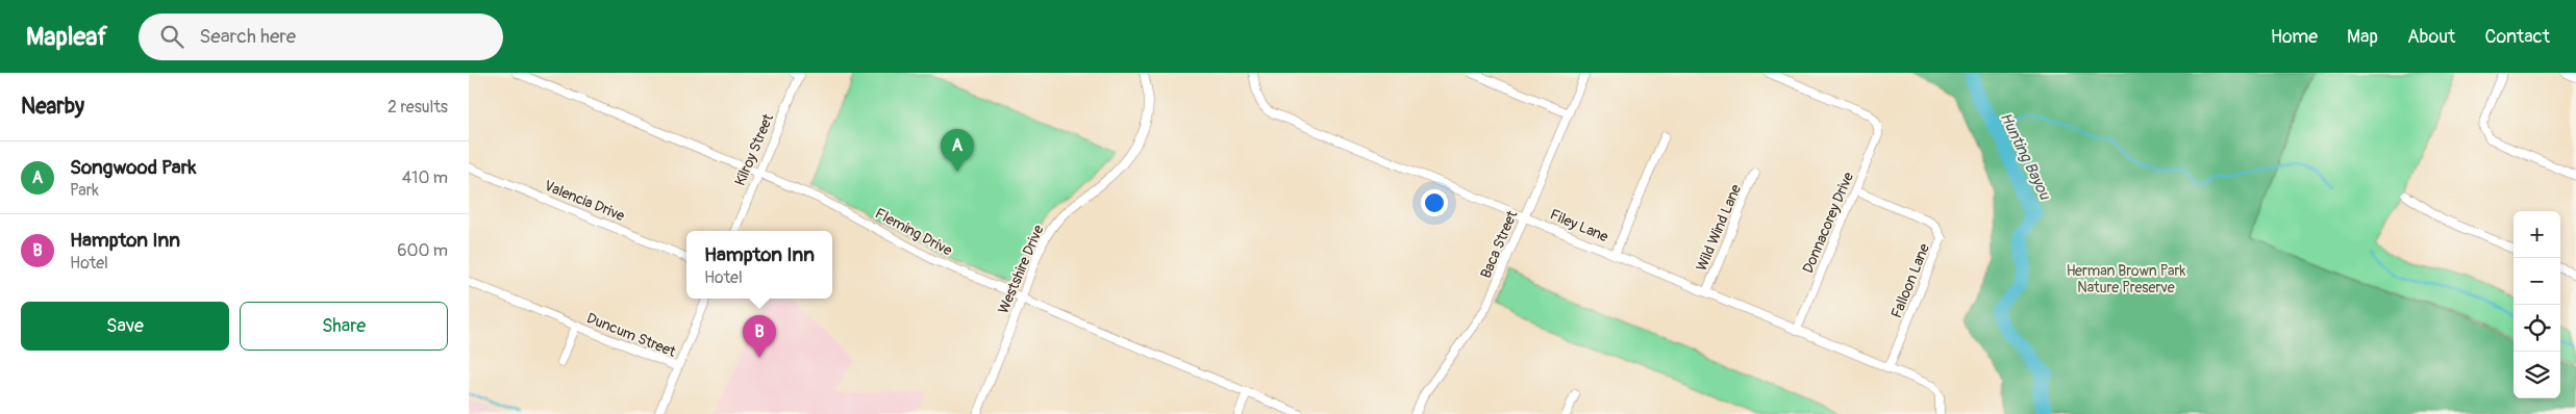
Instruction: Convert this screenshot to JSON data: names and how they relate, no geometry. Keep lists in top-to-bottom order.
{
  "streets": {
    "street": [
      "Kilroy Street",
      "Valencia Drive",
      "Donnacorey Drive",
      "Filey Lane",
      "Wild Wind Lane",
      "Fleming Drive",
      "Baca Street",
      "Westshire Drive",
      "Falloon Lane",
      "Duncum Street"
    ]
  },
  "crossings": [
    ["Kilroy Street", "Fleming Drive"],
    ["Donnacorey Drive", "Filey Lane"],
    ["Donnacorey Drive", "Falloon Lane"],
    ["Filey Lane", "Wild Wind Lane"],
    ["Filey Lane", "Baca Street"],
    ["Filey Lane", "Falloon Lane"],
    ["Fleming Drive", "Westshire Drive"]
  ],
  "water": ["Hunting Bayou"],
  "parks": ["Herman Brown Park Nature Preserve"],
  "page": {
    "header": "Mapleaf",
    "search": "Search here",
    "nav": [
      "Home",
      "Map",
      "About",
      "Contact"
    ],
    "heading": ["Nearby", "2 results"],
    "pins": ["A", "B"],
    "list": [
      {
        "mark": "A",
        "name": "Songwood Park",
        "note": "Park",
        "value": "410 m"
      },
      {
        "mark": "B",
        "name": "Hampton Inn",
        "note": "Hotel",
        "value": "600 m"
      }
    ],
    "map_buttons": ["+", "−"],
    "popup": ["Hampton Inn", "Hotel"],
    "buttons": ["Save", "Share"]
  }
}
